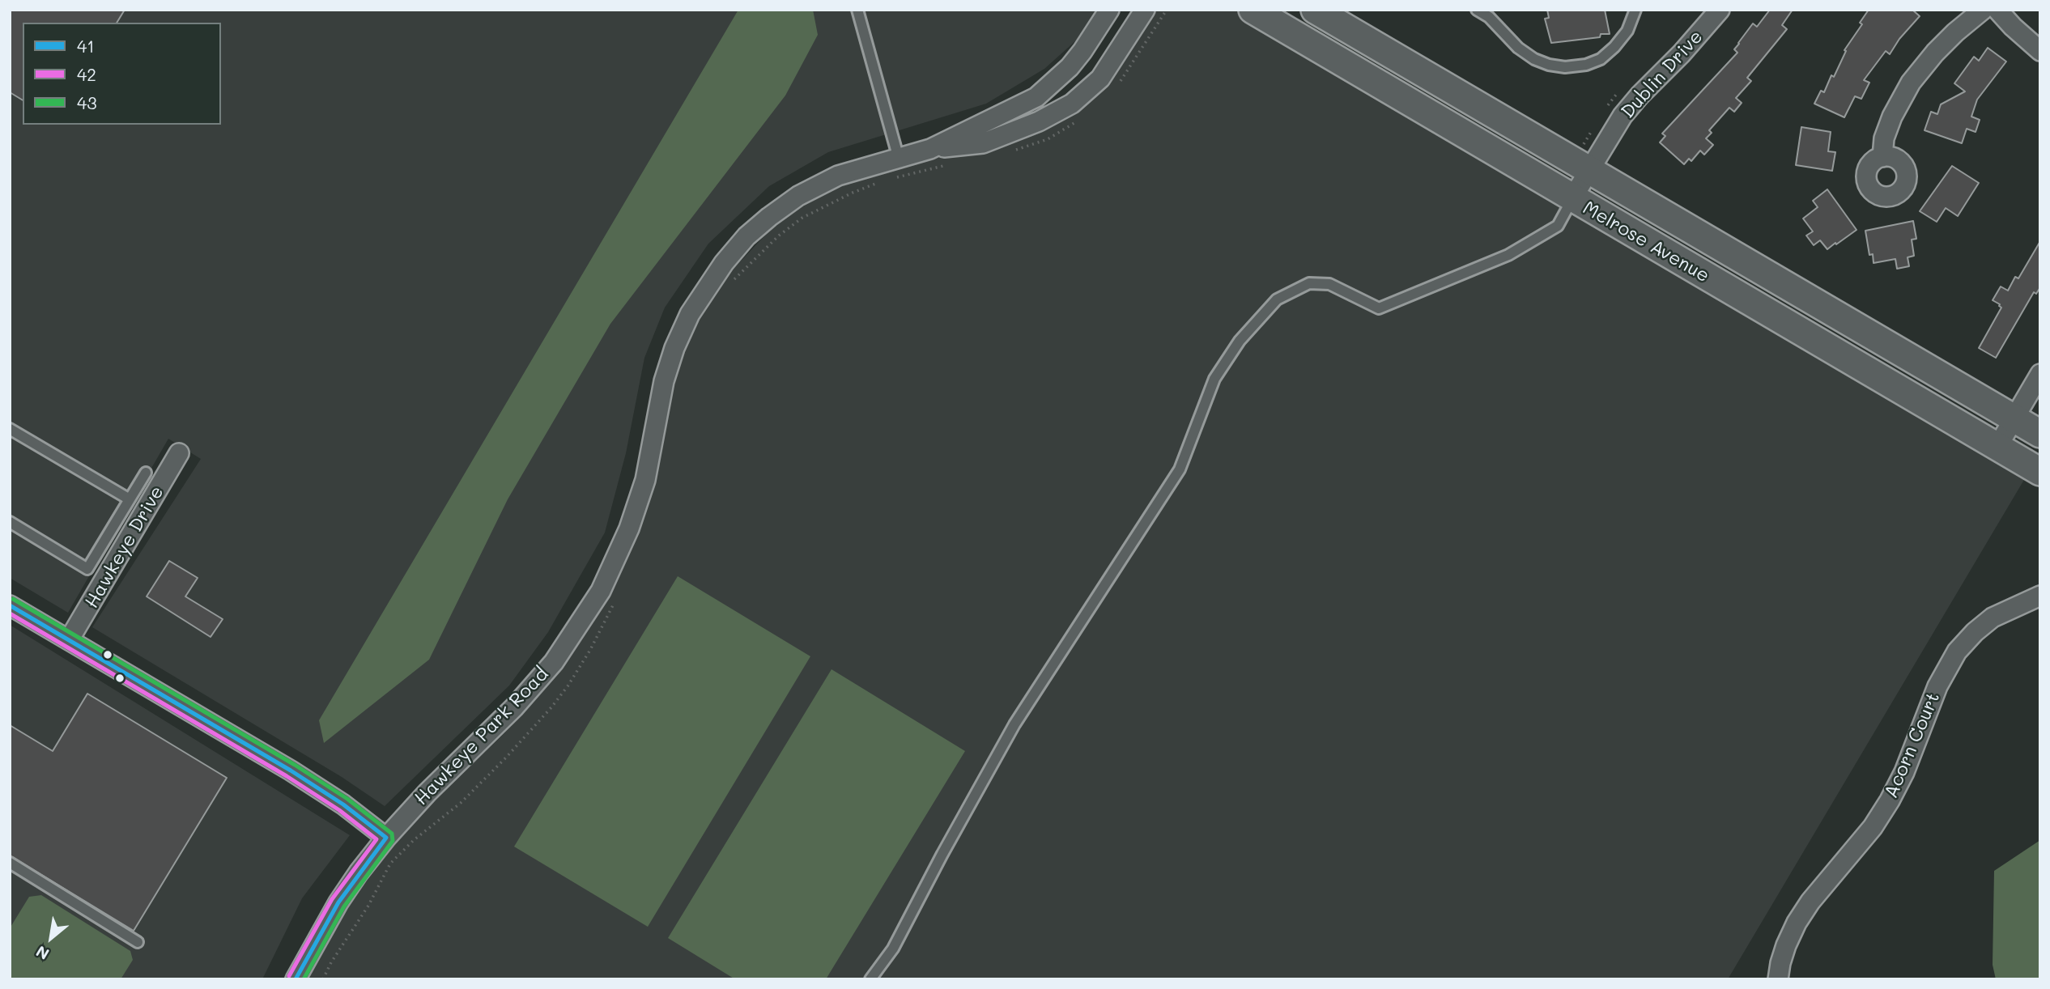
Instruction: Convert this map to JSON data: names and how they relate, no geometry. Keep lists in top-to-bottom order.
{
  "streets": {
    "main road": ["Melrose Avenue"],
    "street": [
      "Dublin Drive",
      "Hawkeye Drive",
      "Hawkeye Park Road",
      "Acorn Court"
    ]
  },
  "crossings": [
    ["Dublin Drive", "Melrose Avenue"]
  ],
  "lines": ["transit line 43", "transit line 41", "transit line 42"],
  "legend": ["41", "42", "43"],
  "north": "bottom left"
}
